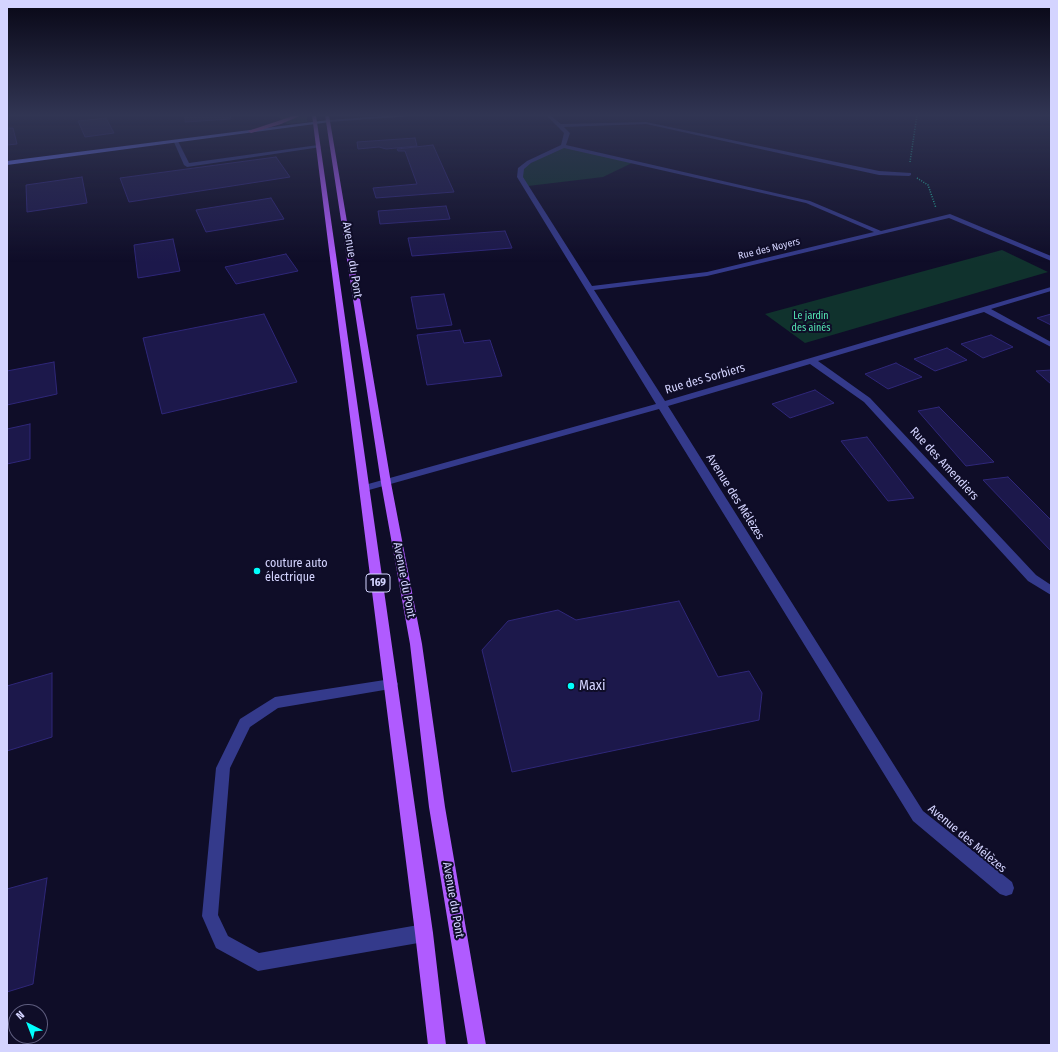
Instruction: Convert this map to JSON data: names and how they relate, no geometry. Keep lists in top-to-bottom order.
{
  "streets": {
    "main road": ["Avenue du Pont", "169"],
    "street": [
      "Rue des Noyers",
      "Rue des Sorbiers",
      "Rue des Amendiers",
      "Avenue des Mélèzes"
    ]
  },
  "crossings": [
    ["Rue des Noyers", "Avenue des Mélèzes"],
    ["Avenue du Pont", "Rue des Sorbiers"],
    ["Rue des Sorbiers", "Rue des Amendiers"],
    ["Rue des Sorbiers", "Avenue des Mélèzes"]
  ],
  "parks": ["Le jardin des ainés"],
  "places": ["couture auto électrique", "Maxi"],
  "north": "top left"
}
